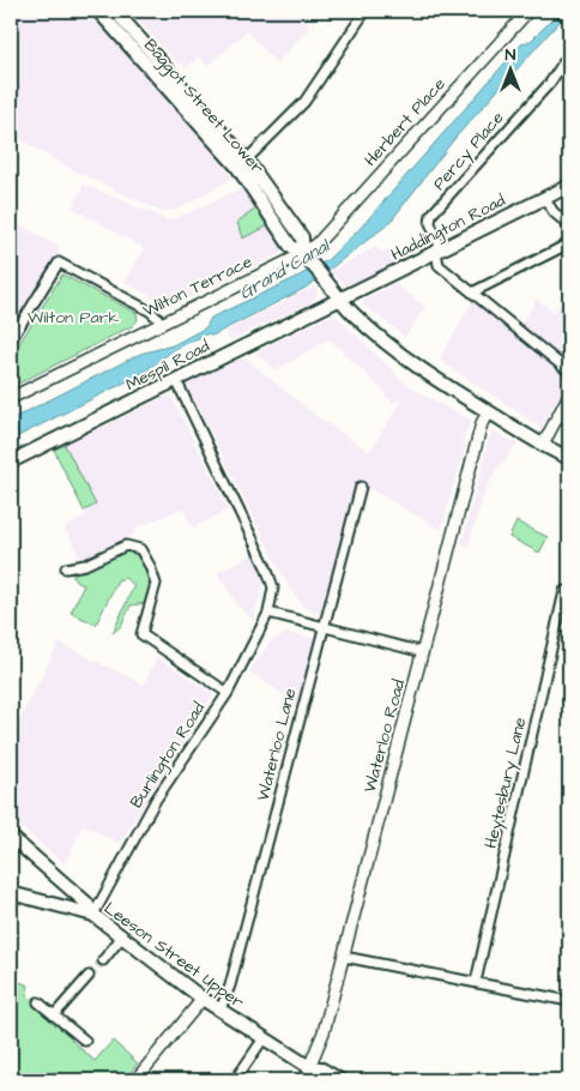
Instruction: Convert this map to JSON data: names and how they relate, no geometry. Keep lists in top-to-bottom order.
{
  "streets": {
    "main road": [
      "Baggot Street Lower",
      "Haddington Road",
      "Mespil Road",
      "Leeson Street Upper"
    ],
    "street": [
      "Herbert Place",
      "Percy Place",
      "Wilton Terrace",
      "Waterloo Road",
      "Waterloo Lane",
      "Burlington Road",
      "Heytesbury Lane"
    ]
  },
  "crossings": [
    ["Baggot Street Lower", "Herbert Place"],
    ["Baggot Street Lower", "Haddington Road"],
    ["Baggot Street Lower", "Wilton Terrace"],
    ["Baggot Street Lower", "Mespil Road"],
    ["Baggot Street Lower", "Waterloo Road"],
    ["Herbert Place", "Wilton Terrace"],
    ["Percy Place", "Haddington Road"],
    ["Haddington Road", "Mespil Road"],
    ["Mespil Road", "Burlington Road"],
    ["Waterloo Road", "Leeson Street Upper"],
    ["Waterloo Lane", "Leeson Street Upper"],
    ["Burlington Road", "Leeson Street Upper"]
  ],
  "water": ["Grand Canal"],
  "parks": ["Wilton Park"],
  "north": "top"
}
